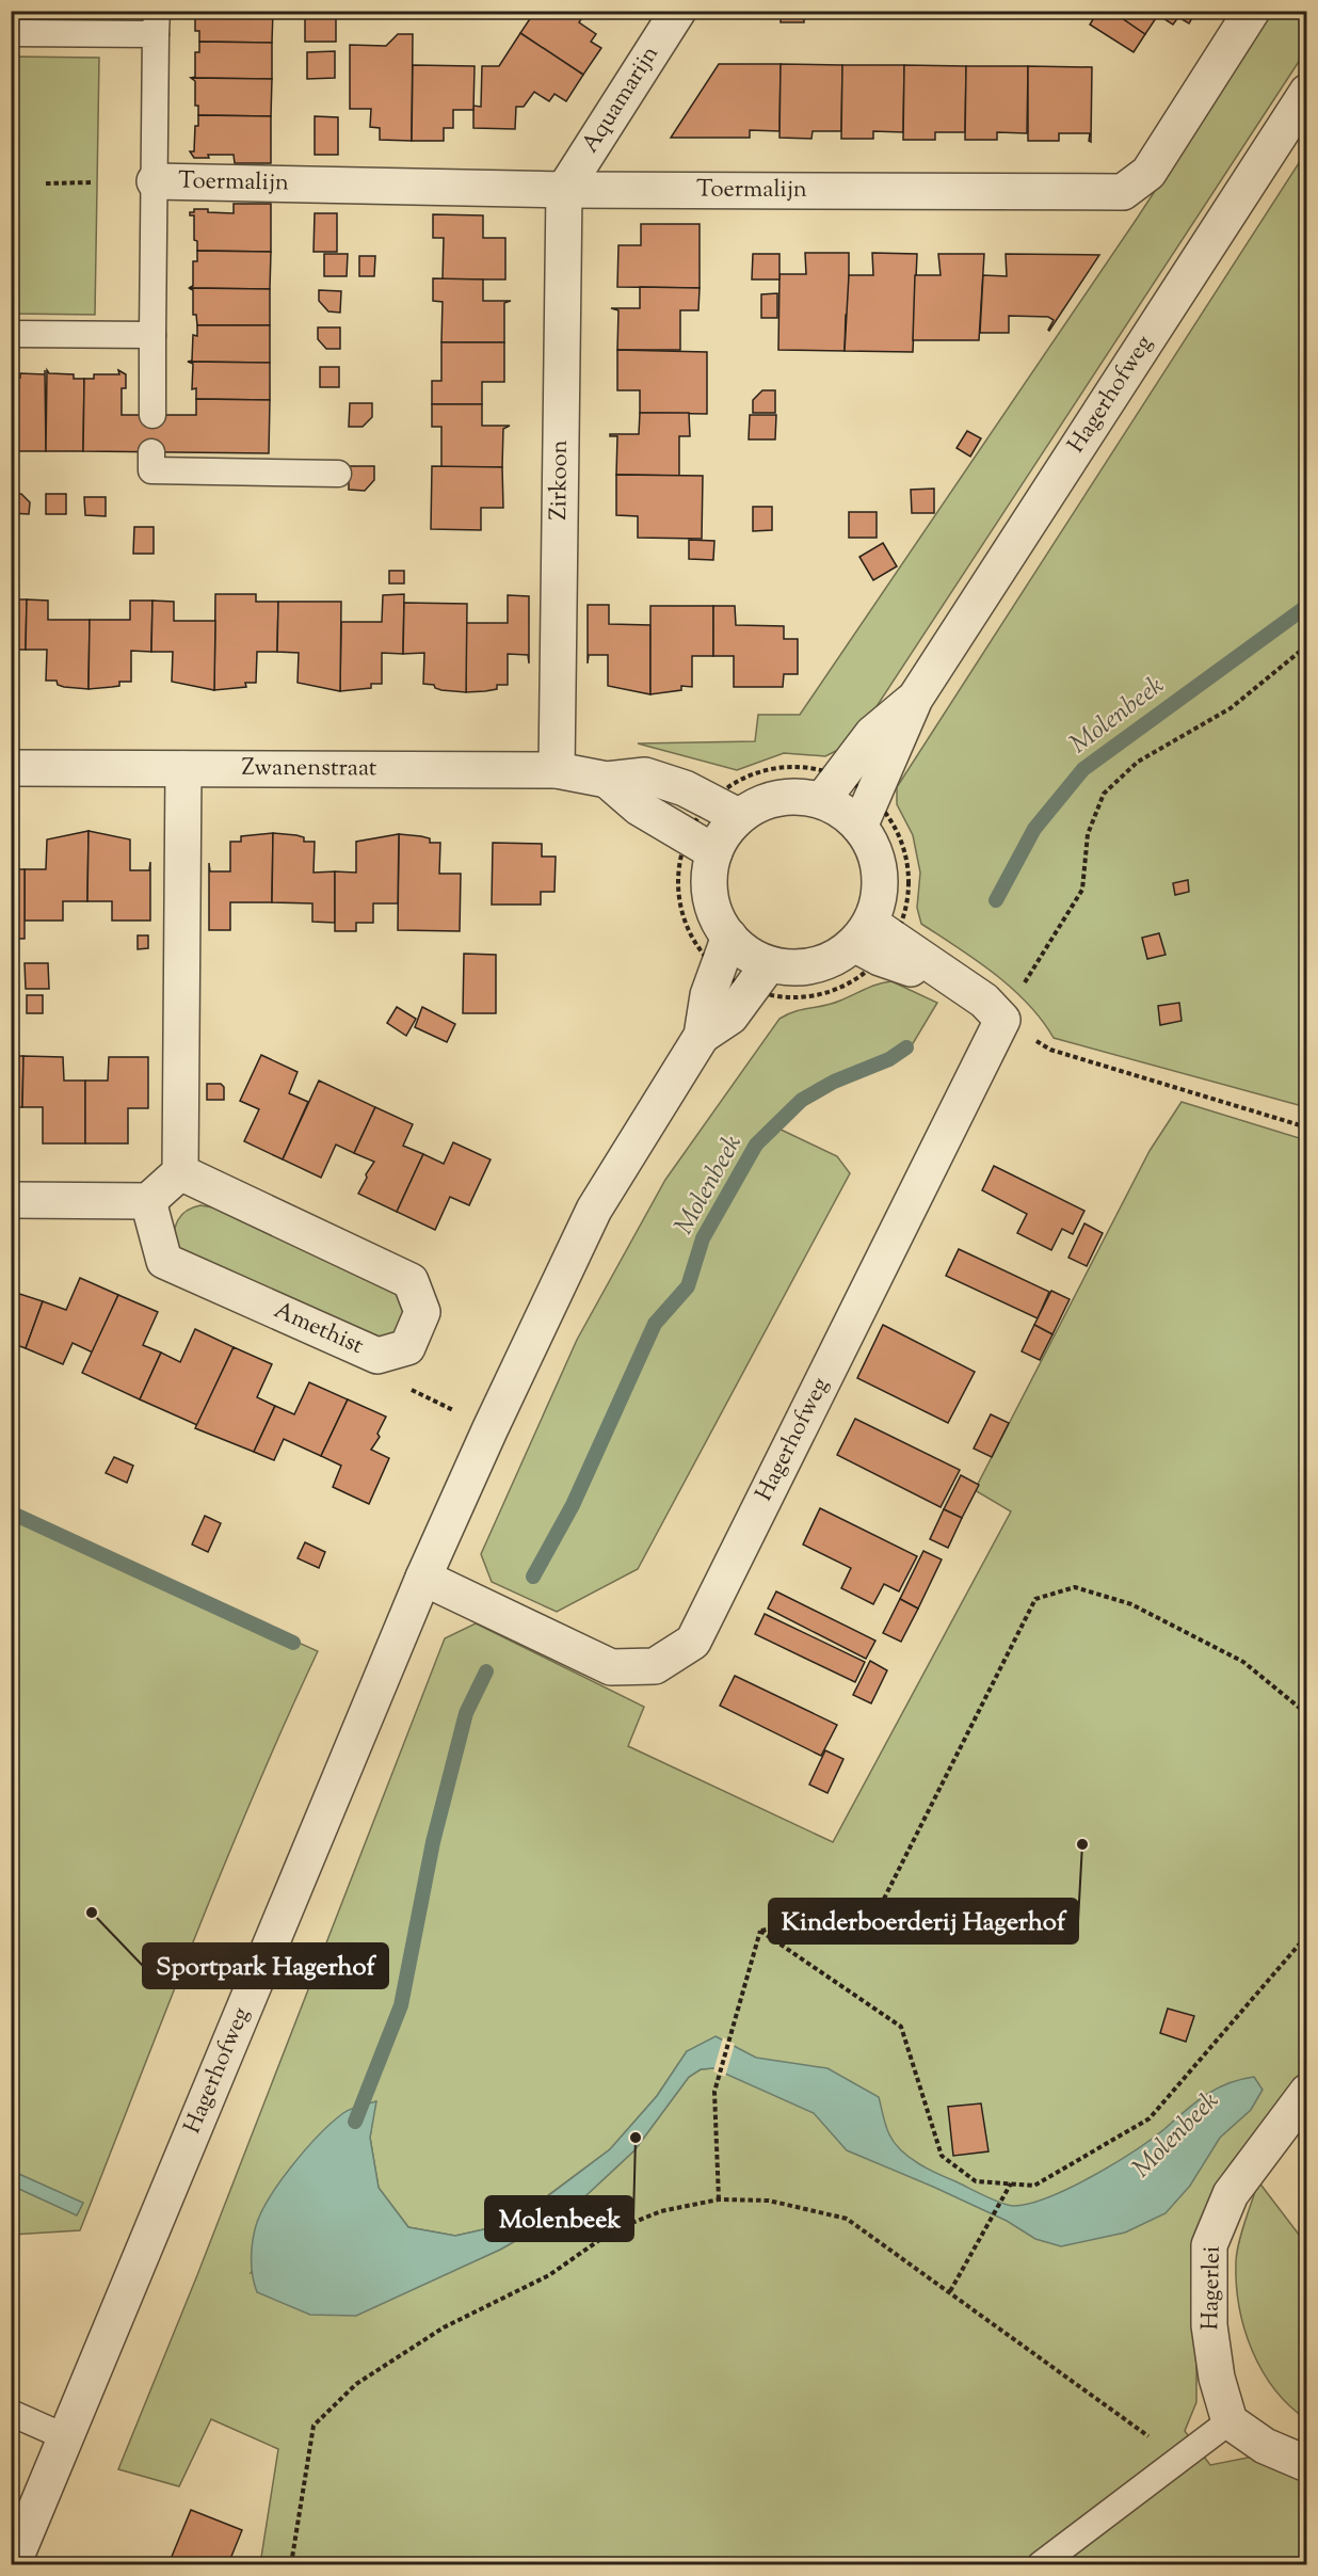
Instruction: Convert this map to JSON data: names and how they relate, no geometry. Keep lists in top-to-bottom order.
{
  "streets": {
    "street": [
      "Aquamarijn",
      "Toermalijn",
      "Hagerhofweg",
      "Zirkoon",
      "Zwanenstraat",
      "Amethist",
      "Hagerlei"
    ]
  },
  "crossings": [
    ["Aquamarijn", "Toermalijn"],
    ["Aquamarijn", "Zirkoon"],
    ["Toermalijn", "Zirkoon"],
    ["Zirkoon", "Zwanenstraat"]
  ],
  "water": ["Molenbeek"],
  "places": ["Kinderboerderij Hagerhof", "Sportpark Hagerhof", "Molenbeek"]
}
